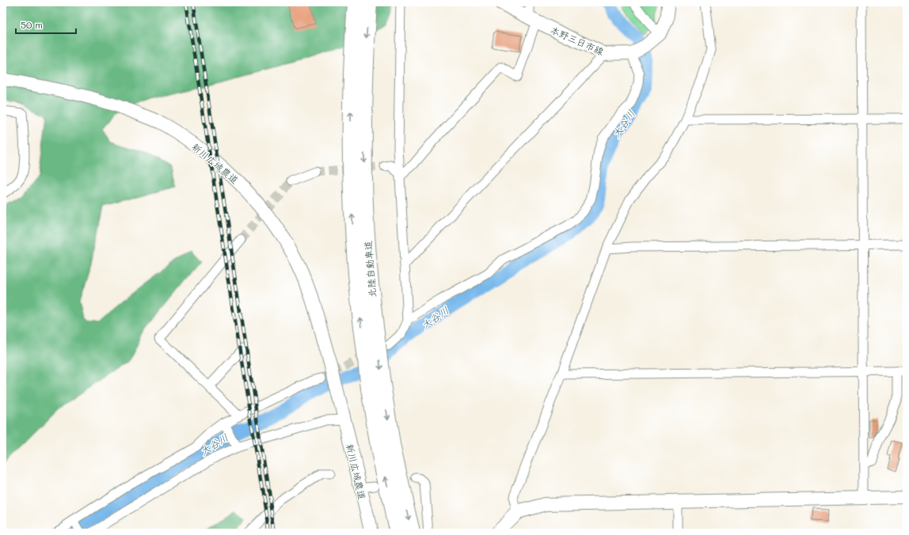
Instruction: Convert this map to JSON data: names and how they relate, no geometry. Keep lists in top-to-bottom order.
{
  "streets": {
    "highway": ["北陸自動車道"],
    "street": ["本野三日市線", "新川広域農道"]
  },
  "water": ["大谷川"],
  "scale_bar": "50 m"
}
